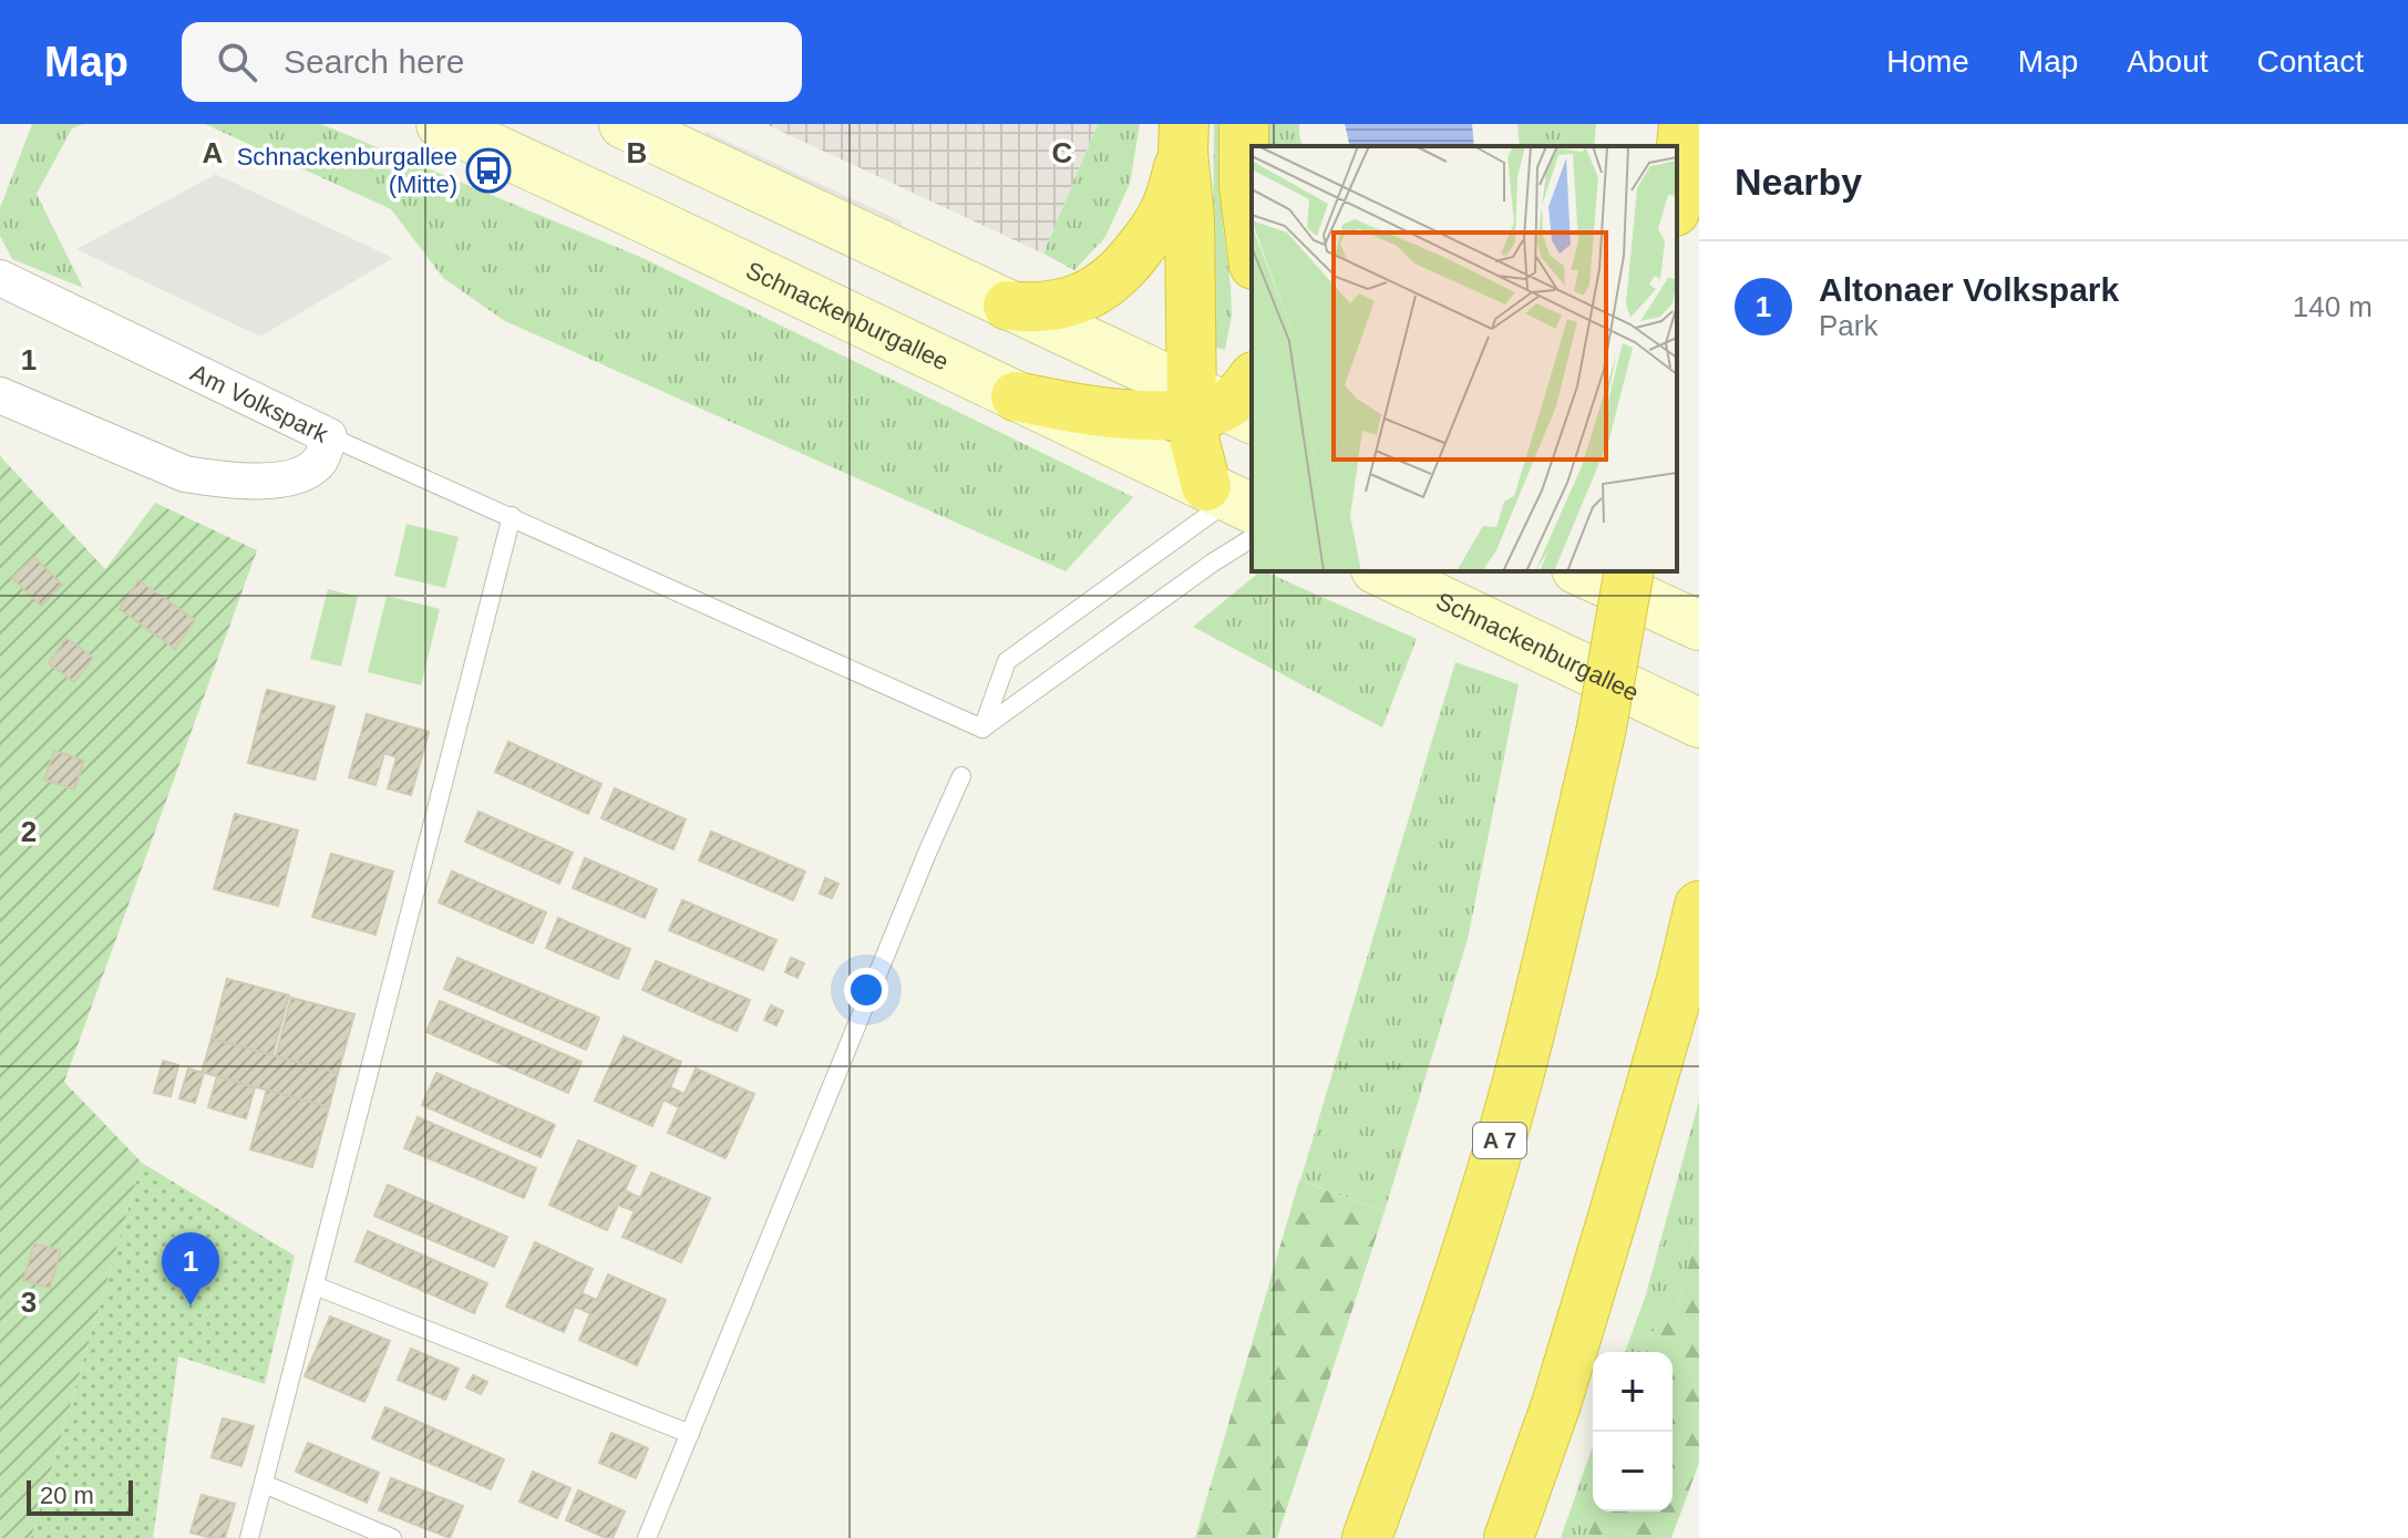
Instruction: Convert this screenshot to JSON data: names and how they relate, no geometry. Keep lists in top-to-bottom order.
{
  "streets": {
    "highway": ["A 7"],
    "main road": ["Schnackenburgallee"],
    "street": ["Am Volkspark"]
  },
  "places": {
    "bus stop": ["Schnackenburgallee (Mitte)"]
  },
  "scale_bar": "20 m",
  "page": {
    "header": "Map",
    "search": "Search here",
    "nav": [
      "Home",
      "Map",
      "About",
      "Contact"
    ],
    "heading": "Nearby",
    "list": [
      {
        "mark": "1",
        "name": "Altonaer Volkspark",
        "note": "Park",
        "value": "140 m"
      }
    ],
    "pins": "1",
    "map_buttons": ["+", "−"],
    "scale": "20 m"
  },
  "grid": {
    "columns": ["A", "B", "C"],
    "rows": ["1", "2", "3"]
  }
}
